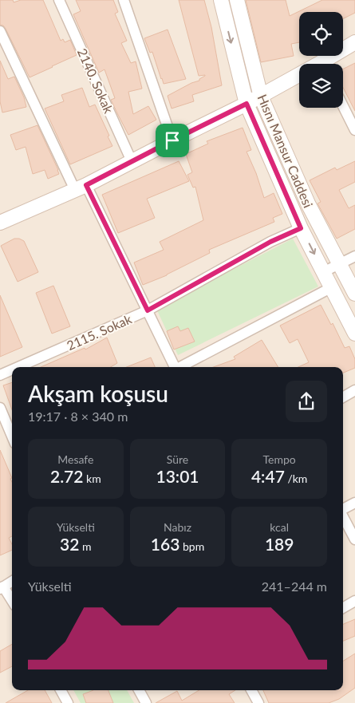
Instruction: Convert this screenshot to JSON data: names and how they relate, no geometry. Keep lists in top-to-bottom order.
{
  "streets": {
    "main road": ["Hısnı Mansur Caddesi"],
    "street": ["2140. Sokak", "2115. Sokak"]
  },
  "page": {
    "heading": ["Akşam koşusu", "19:17 · 8 × 340 m"],
    "stats": [
      ["Mesafe", "2.72 km"],
      ["Süre", "13:01"],
      ["Tempo", "4:47 /km"],
      ["Yükselti", "32 m"],
      ["Nabız", "163 bpm"],
      ["kcal", "189"]
    ],
    "chart": ["Yükselti", "241–244 m"]
  }
}
